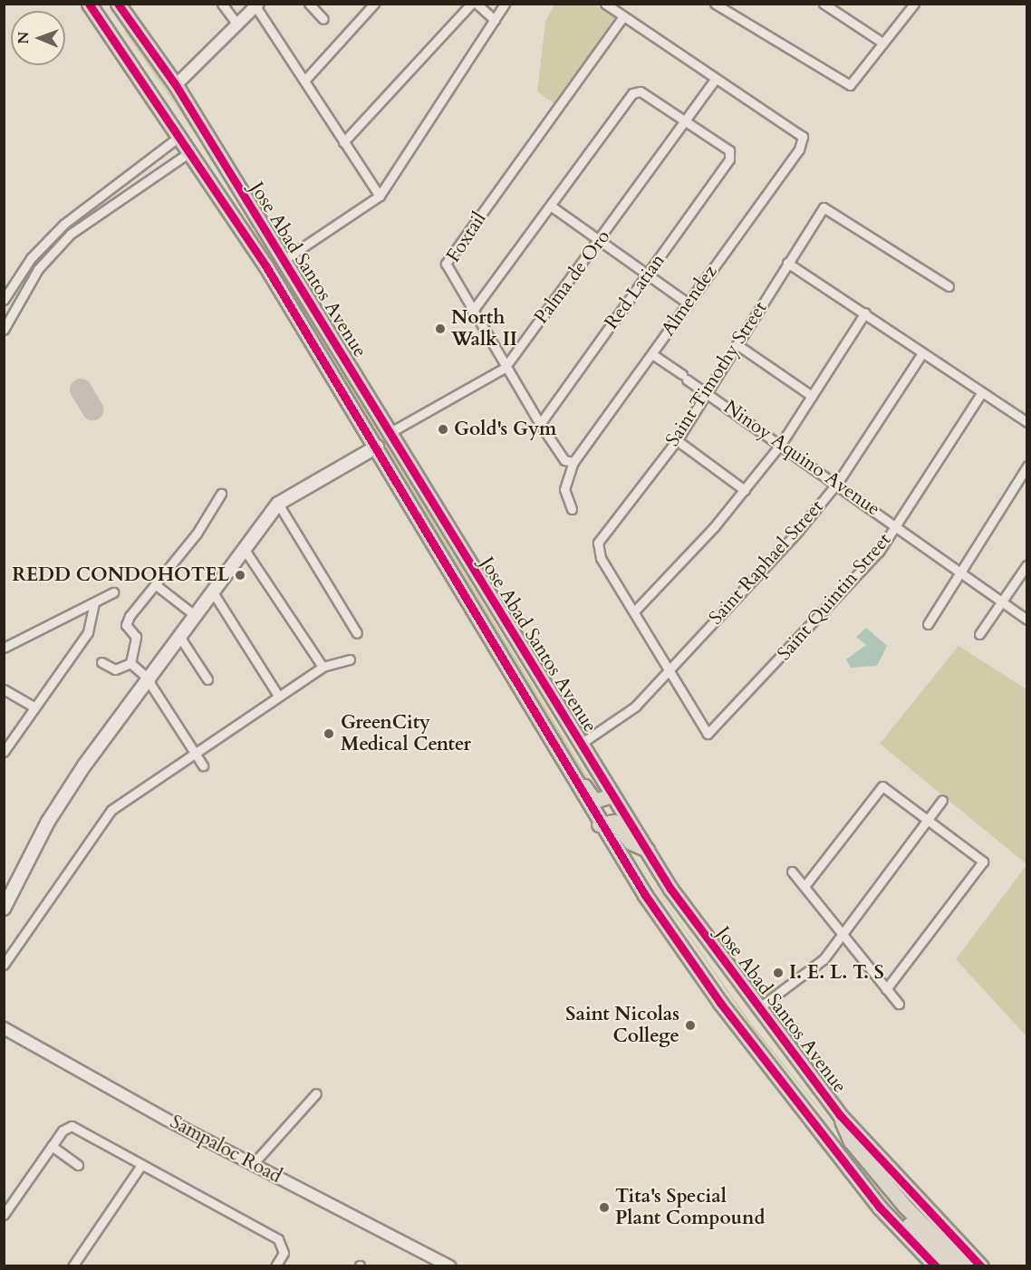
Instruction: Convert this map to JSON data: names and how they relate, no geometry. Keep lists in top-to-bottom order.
{
  "streets": {
    "highway": ["Jose Abad Santos Avenue"],
    "street": [
      "Foxtail",
      "Palma de Oro",
      "Red Latian",
      "Almendez",
      "Saint Timothy Street",
      "Ninoy Aquino Avenue",
      "Saint Raphael Street",
      "Saint Quintin Street",
      "Sampaloc Road"
    ]
  },
  "crossings": [
    ["Foxtail", "Palma de Oro"],
    ["Foxtail", "Red Latian"],
    ["Foxtail", "Almendez"],
    ["Jose Abad Santos Avenue", "Palma de Oro"],
    ["Jose Abad Santos Avenue", "Saint Raphael Street"],
    ["Palma de Oro", "Red Latian"],
    ["Palma de Oro", "Almendez"],
    ["Almendez", "Ninoy Aquino Avenue"],
    ["Saint Timothy Street", "Ninoy Aquino Avenue"],
    ["Ninoy Aquino Avenue", "Saint Raphael Street"],
    ["Ninoy Aquino Avenue", "Saint Quintin Street"],
    ["Saint Raphael Street", "Saint Quintin Street"]
  ],
  "places": [
    "North Walk II",
    "Gold's Gym",
    "REDD CONDOHOTEL",
    "GreenCity Medical Center",
    "I. E. L. T. S",
    "Saint Nicolas College",
    "Tita's Special Plant Compound"
  ],
  "north": "left"
}
